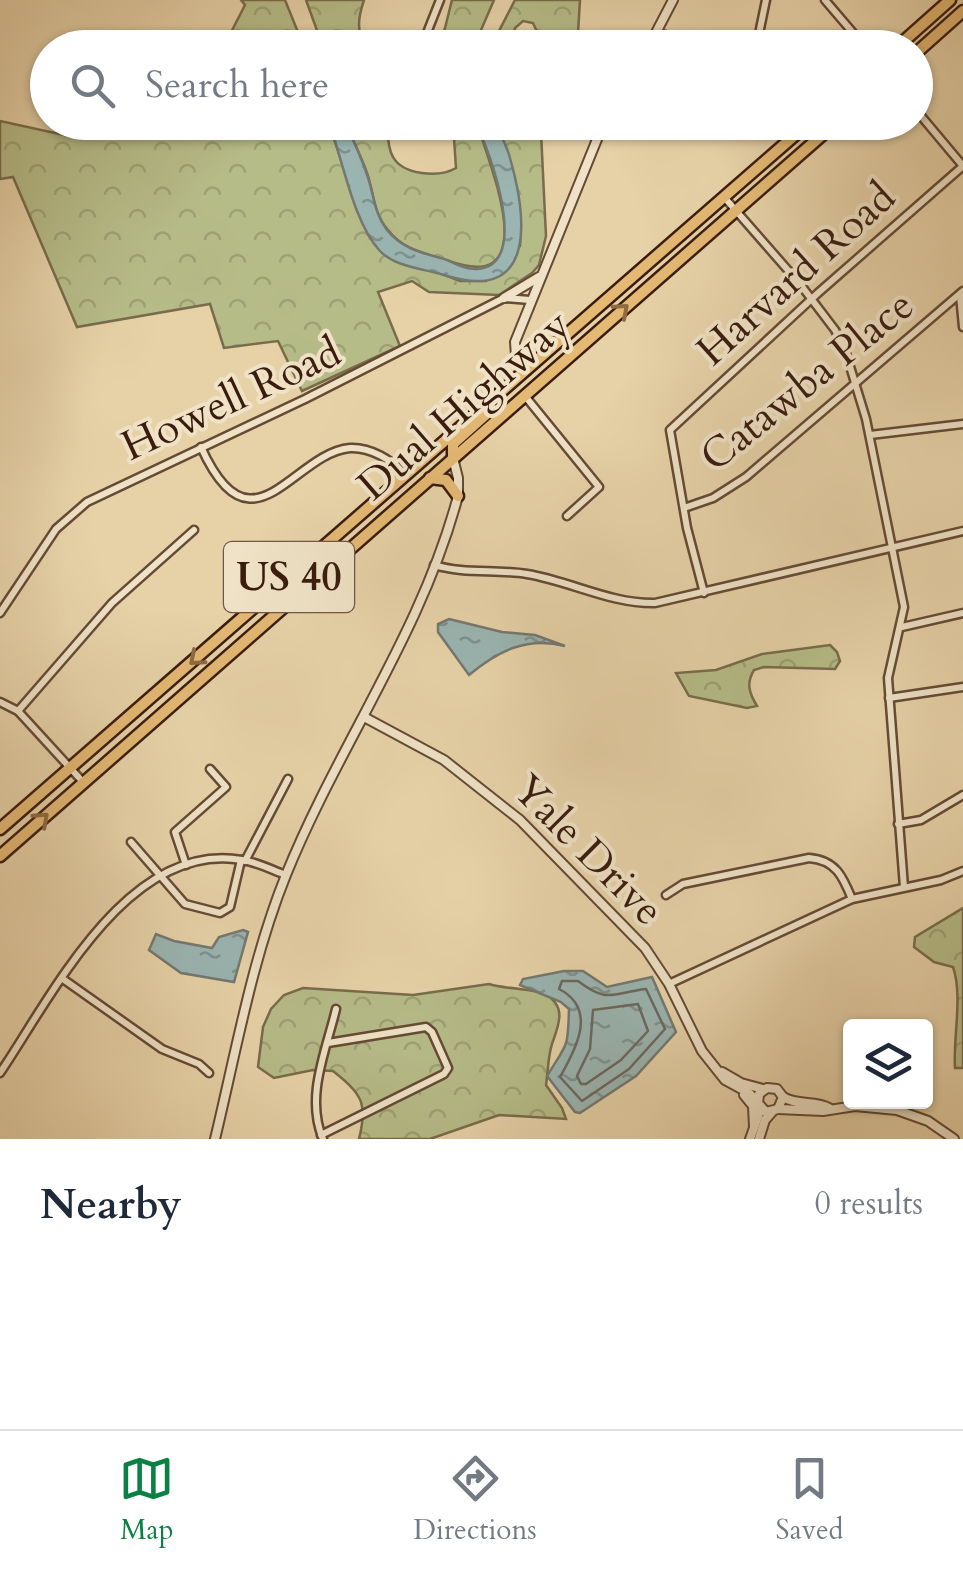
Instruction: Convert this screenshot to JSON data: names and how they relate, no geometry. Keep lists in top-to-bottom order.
{
  "streets": {
    "main road": ["Dual Highway", "US 40"],
    "street": [
      "Harvard Road",
      "Catawba Place",
      "Howell Road",
      "Yale Drive"
    ]
  },
  "crossings": [
    ["Harvard Road", "Catawba Place"]
  ],
  "page": {
    "search": "Search here",
    "heading": ["Nearby", "0 results"],
    "nav": ["Map", "Directions", "Saved"]
  }
}
